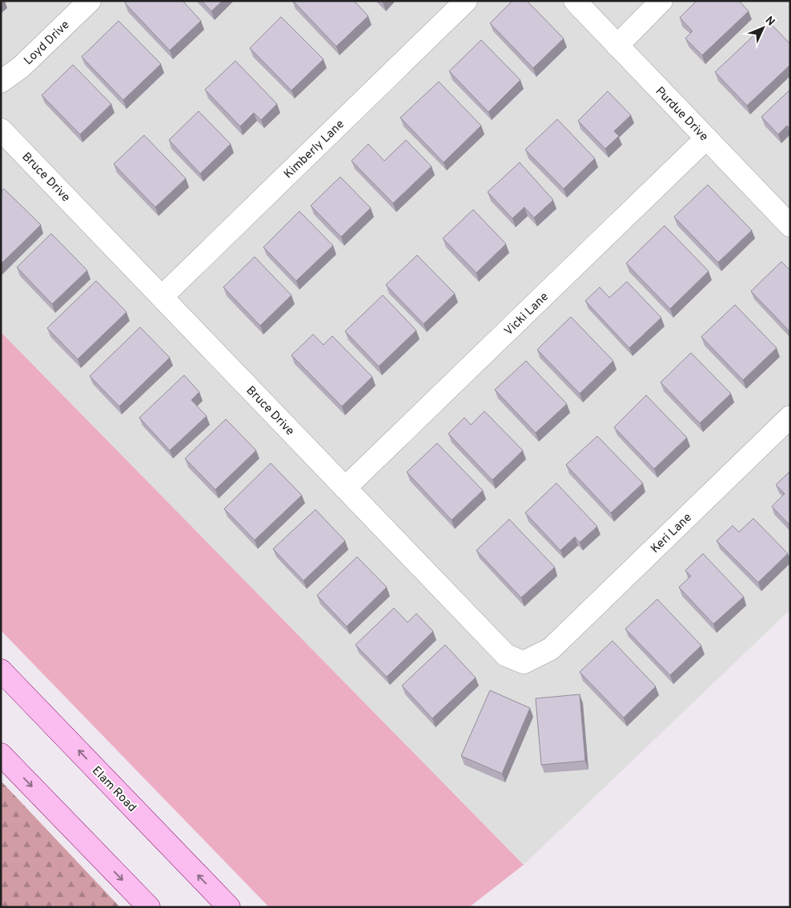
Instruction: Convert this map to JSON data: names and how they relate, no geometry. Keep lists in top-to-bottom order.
{
  "streets": {
    "main road": ["Elam Road"],
    "street": [
      "Loyd Drive",
      "Purdue Drive",
      "Kimberly Lane",
      "Bruce Drive",
      "Vicki Lane",
      "Keri Lane"
    ]
  },
  "crossings": [
    ["Purdue Drive", "Vicki Lane"],
    ["Kimberly Lane", "Bruce Drive"],
    ["Bruce Drive", "Vicki Lane"],
    ["Bruce Drive", "Keri Lane"]
  ],
  "north": "top right"
}
